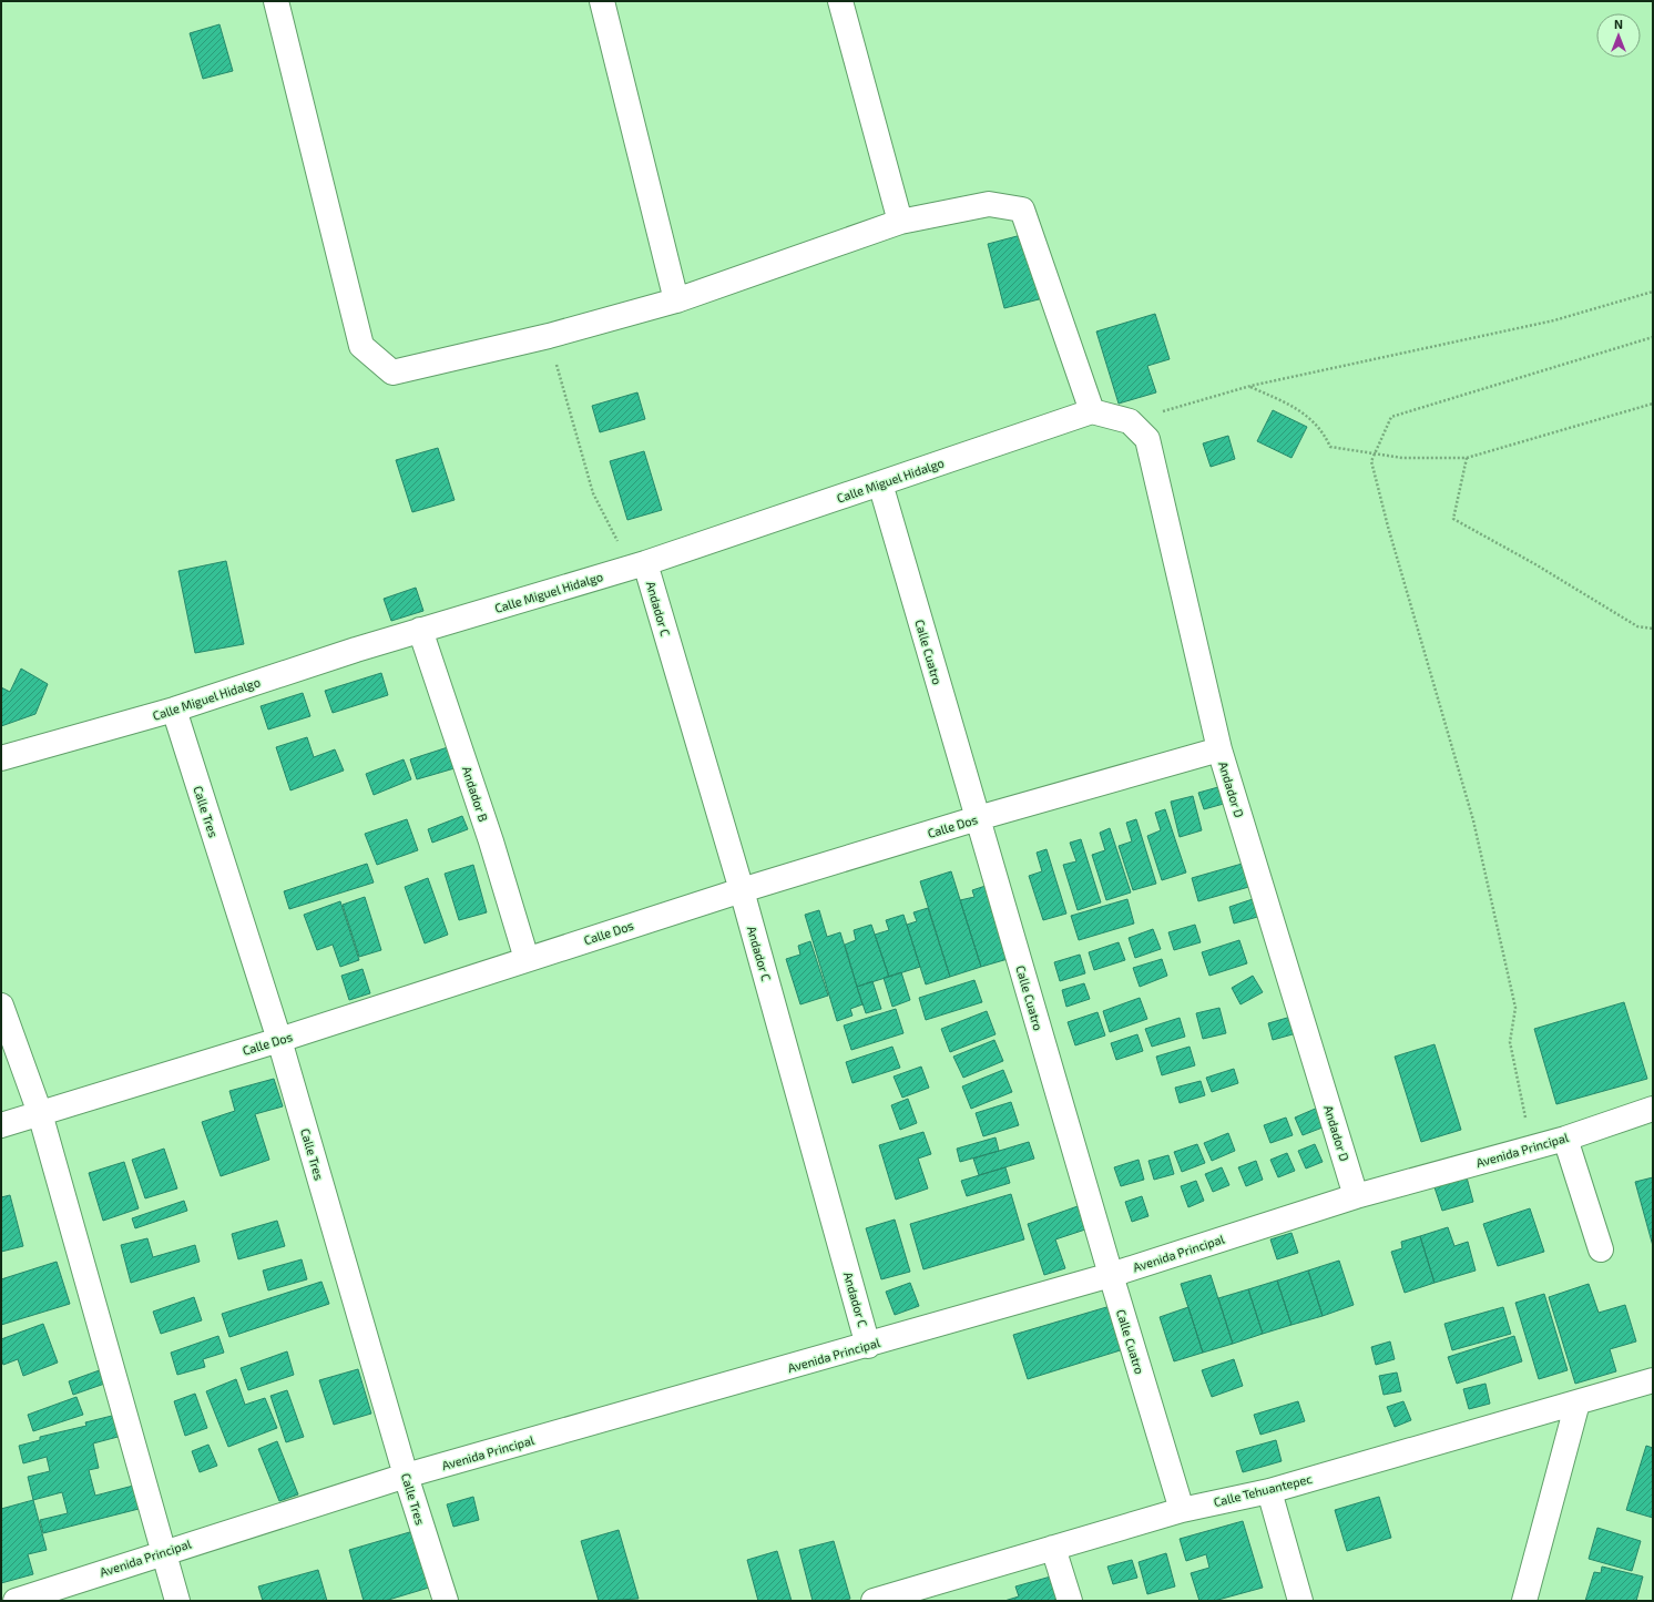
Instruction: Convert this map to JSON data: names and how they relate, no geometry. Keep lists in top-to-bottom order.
{
  "streets": {
    "street": [
      "Calle Miguel Hidalgo",
      "Andador C",
      "Calle Cuatro",
      "Andador D",
      "Andador B",
      "Calle Tres",
      "Calle Dos",
      "Avenida Principal",
      "Calle Tehuantepec"
    ]
  },
  "crossings": [
    ["Calle Miguel Hidalgo", "Andador C"],
    ["Calle Miguel Hidalgo", "Calle Cuatro"],
    ["Calle Miguel Hidalgo", "Andador B"],
    ["Calle Miguel Hidalgo", "Calle Tres"],
    ["Andador C", "Calle Dos"],
    ["Andador C", "Avenida Principal"],
    ["Calle Cuatro", "Calle Dos"],
    ["Calle Cuatro", "Avenida Principal"],
    ["Calle Cuatro", "Calle Tehuantepec"],
    ["Andador D", "Calle Dos"],
    ["Andador D", "Avenida Principal"],
    ["Andador B", "Calle Dos"],
    ["Calle Tres", "Calle Dos"],
    ["Calle Tres", "Avenida Principal"]
  ],
  "north": "top"
}
